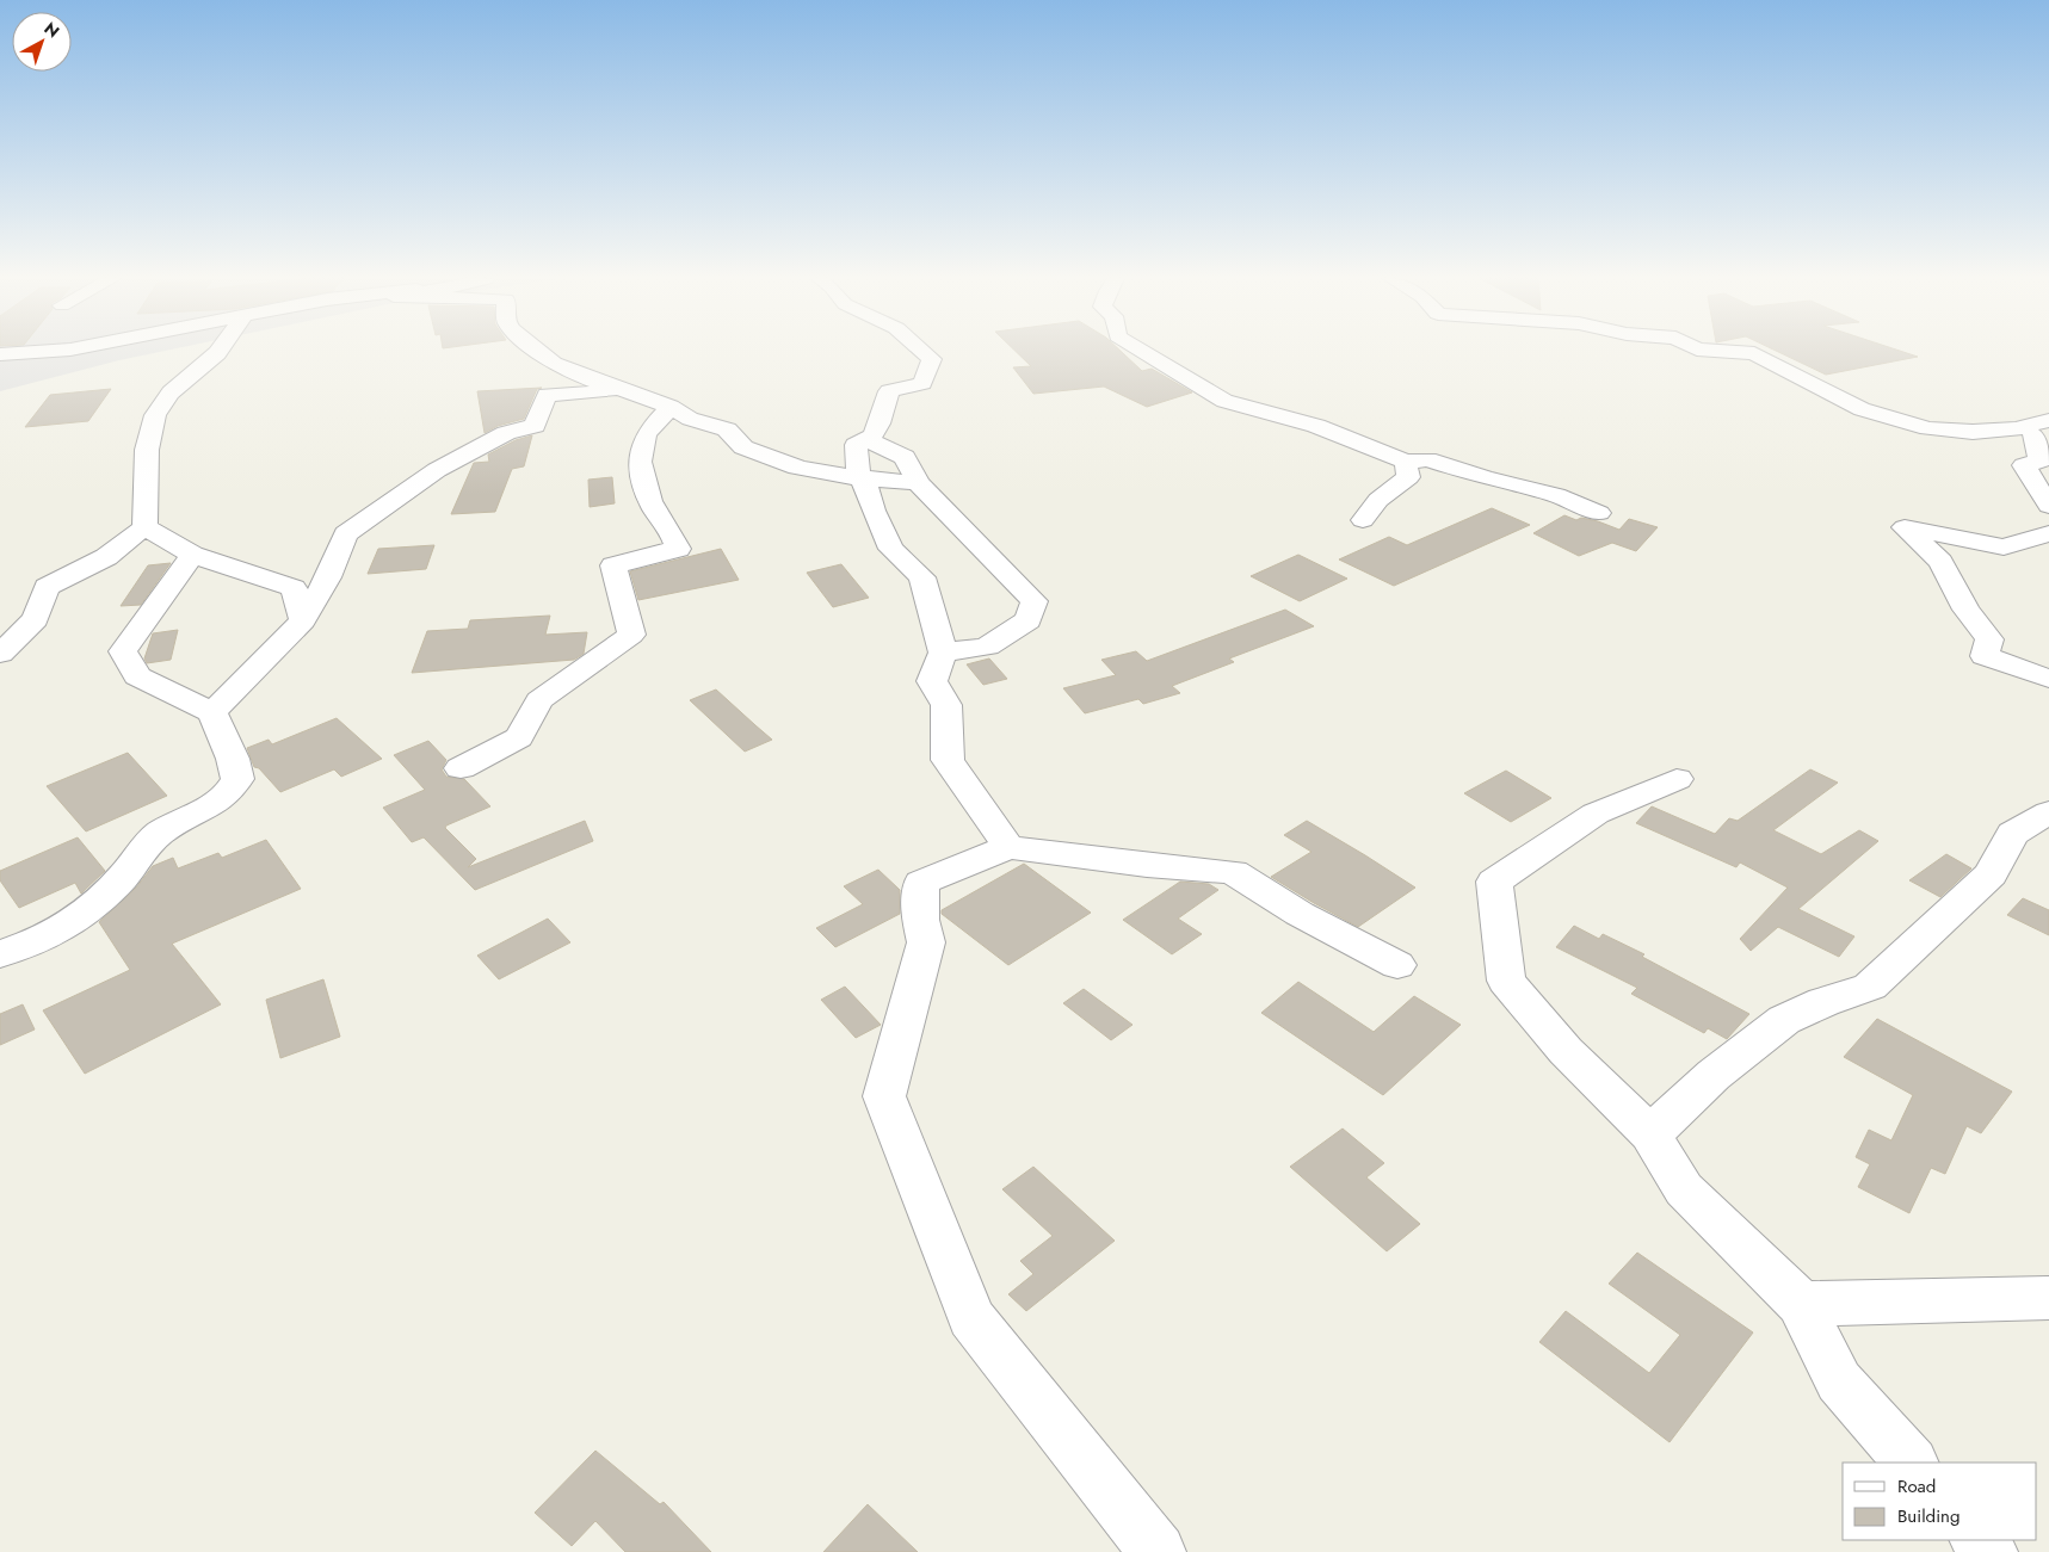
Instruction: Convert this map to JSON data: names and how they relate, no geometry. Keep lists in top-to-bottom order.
{
  "legend": ["Road", "Building"],
  "north": "top right"
}
